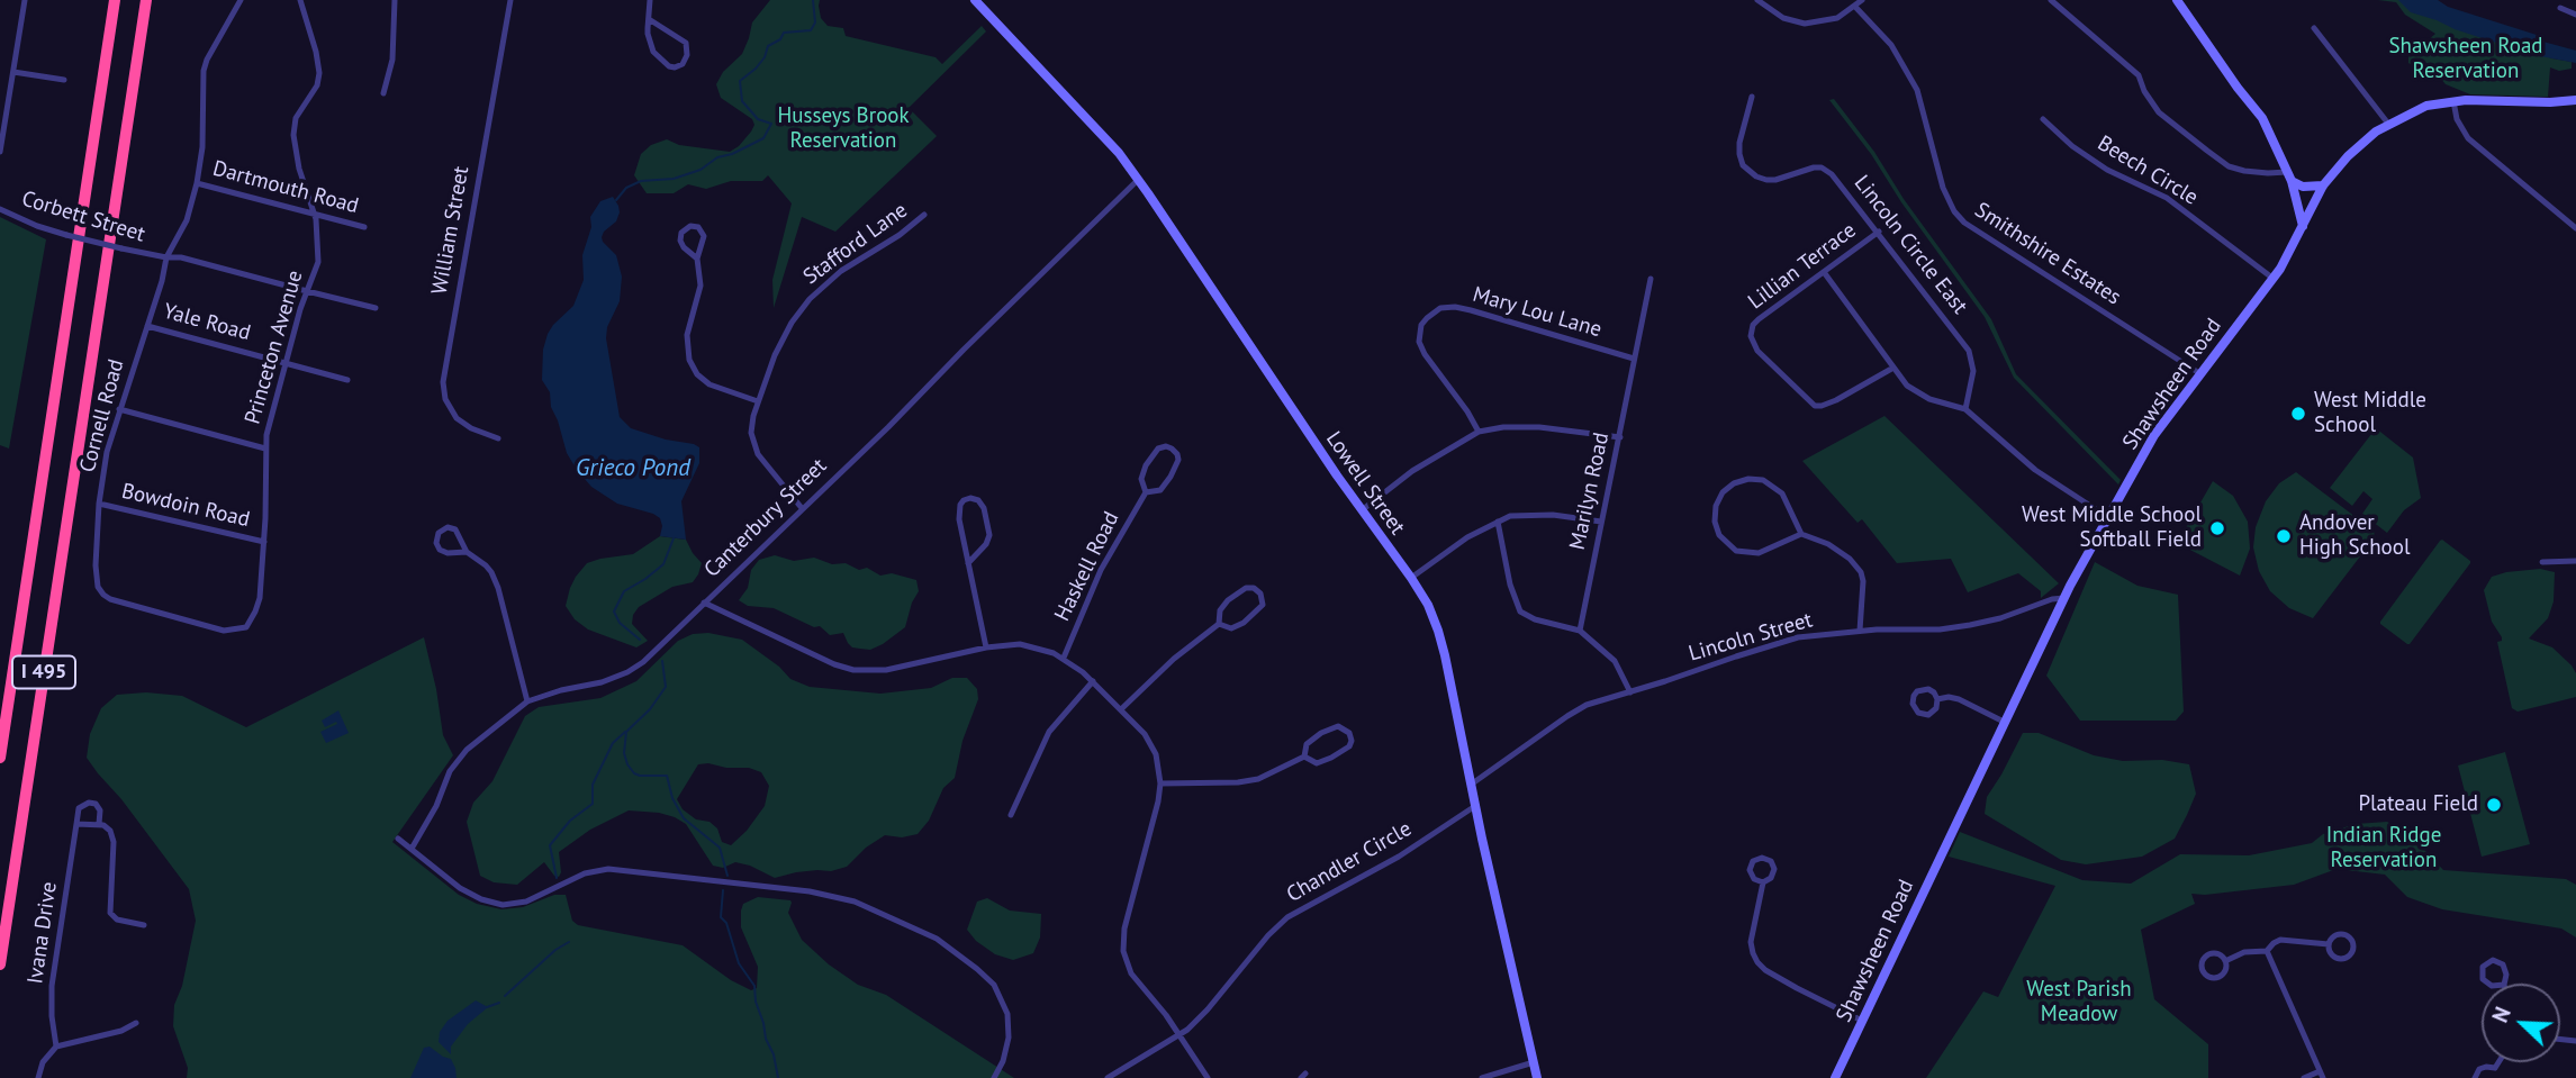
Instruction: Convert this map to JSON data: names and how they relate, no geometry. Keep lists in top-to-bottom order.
{
  "streets": {
    "highway": ["I 495"],
    "main road": ["Shawsheen Road", "Lowell Street"],
    "street": [
      "Beech Circle",
      "Dartmouth Road",
      "Corbett Street",
      "William Street",
      "Stafford Lane",
      "Lincoln Circle East",
      "Smithshire Estates",
      "Lillian Terrace",
      "Mary Lou Lane",
      "Yale Road",
      "Princeton Avenue",
      "Cornell Road",
      "Marilyn Road",
      "Bowdoin Road",
      "Canterbury Street",
      "Haskell Road",
      "Lincoln Street",
      "Chandler Circle",
      "Ivana Drive"
    ]
  },
  "crossings": [
    ["Beech Circle", "Shawsheen Road"],
    ["Dartmouth Road", "Corbett Street"],
    ["Dartmouth Road", "Princeton Avenue"],
    ["Corbett Street", "Cornell Road"],
    ["Stafford Lane", "Canterbury Street"],
    ["Lincoln Circle East", "Lillian Terrace"],
    ["Smithshire Estates", "Shawsheen Road"],
    ["Mary Lou Lane", "Marilyn Road"],
    ["Yale Road", "Princeton Avenue"],
    ["Yale Road", "Cornell Road"],
    ["Princeton Avenue", "Cornell Road"],
    ["Princeton Avenue", "Bowdoin Road"],
    ["Shawsheen Road", "Lincoln Street"],
    ["Cornell Road", "Bowdoin Road"],
    ["Lowell Street", "Canterbury Street"],
    ["Lowell Street", "Lincoln Street"],
    ["Lowell Street", "Chandler Circle"]
  ],
  "water": ["Grieco Pond"],
  "parks": [
    "Shawsheen Road Reservation",
    "Husseys Brook Reservation",
    "Indian Ridge Reservation",
    "West Parish Meadow"
  ],
  "places": [
    "West Middle School",
    "West Middle School Softball Field",
    "Andover High School",
    "Plateau Field"
  ],
  "north": "top left"
}
